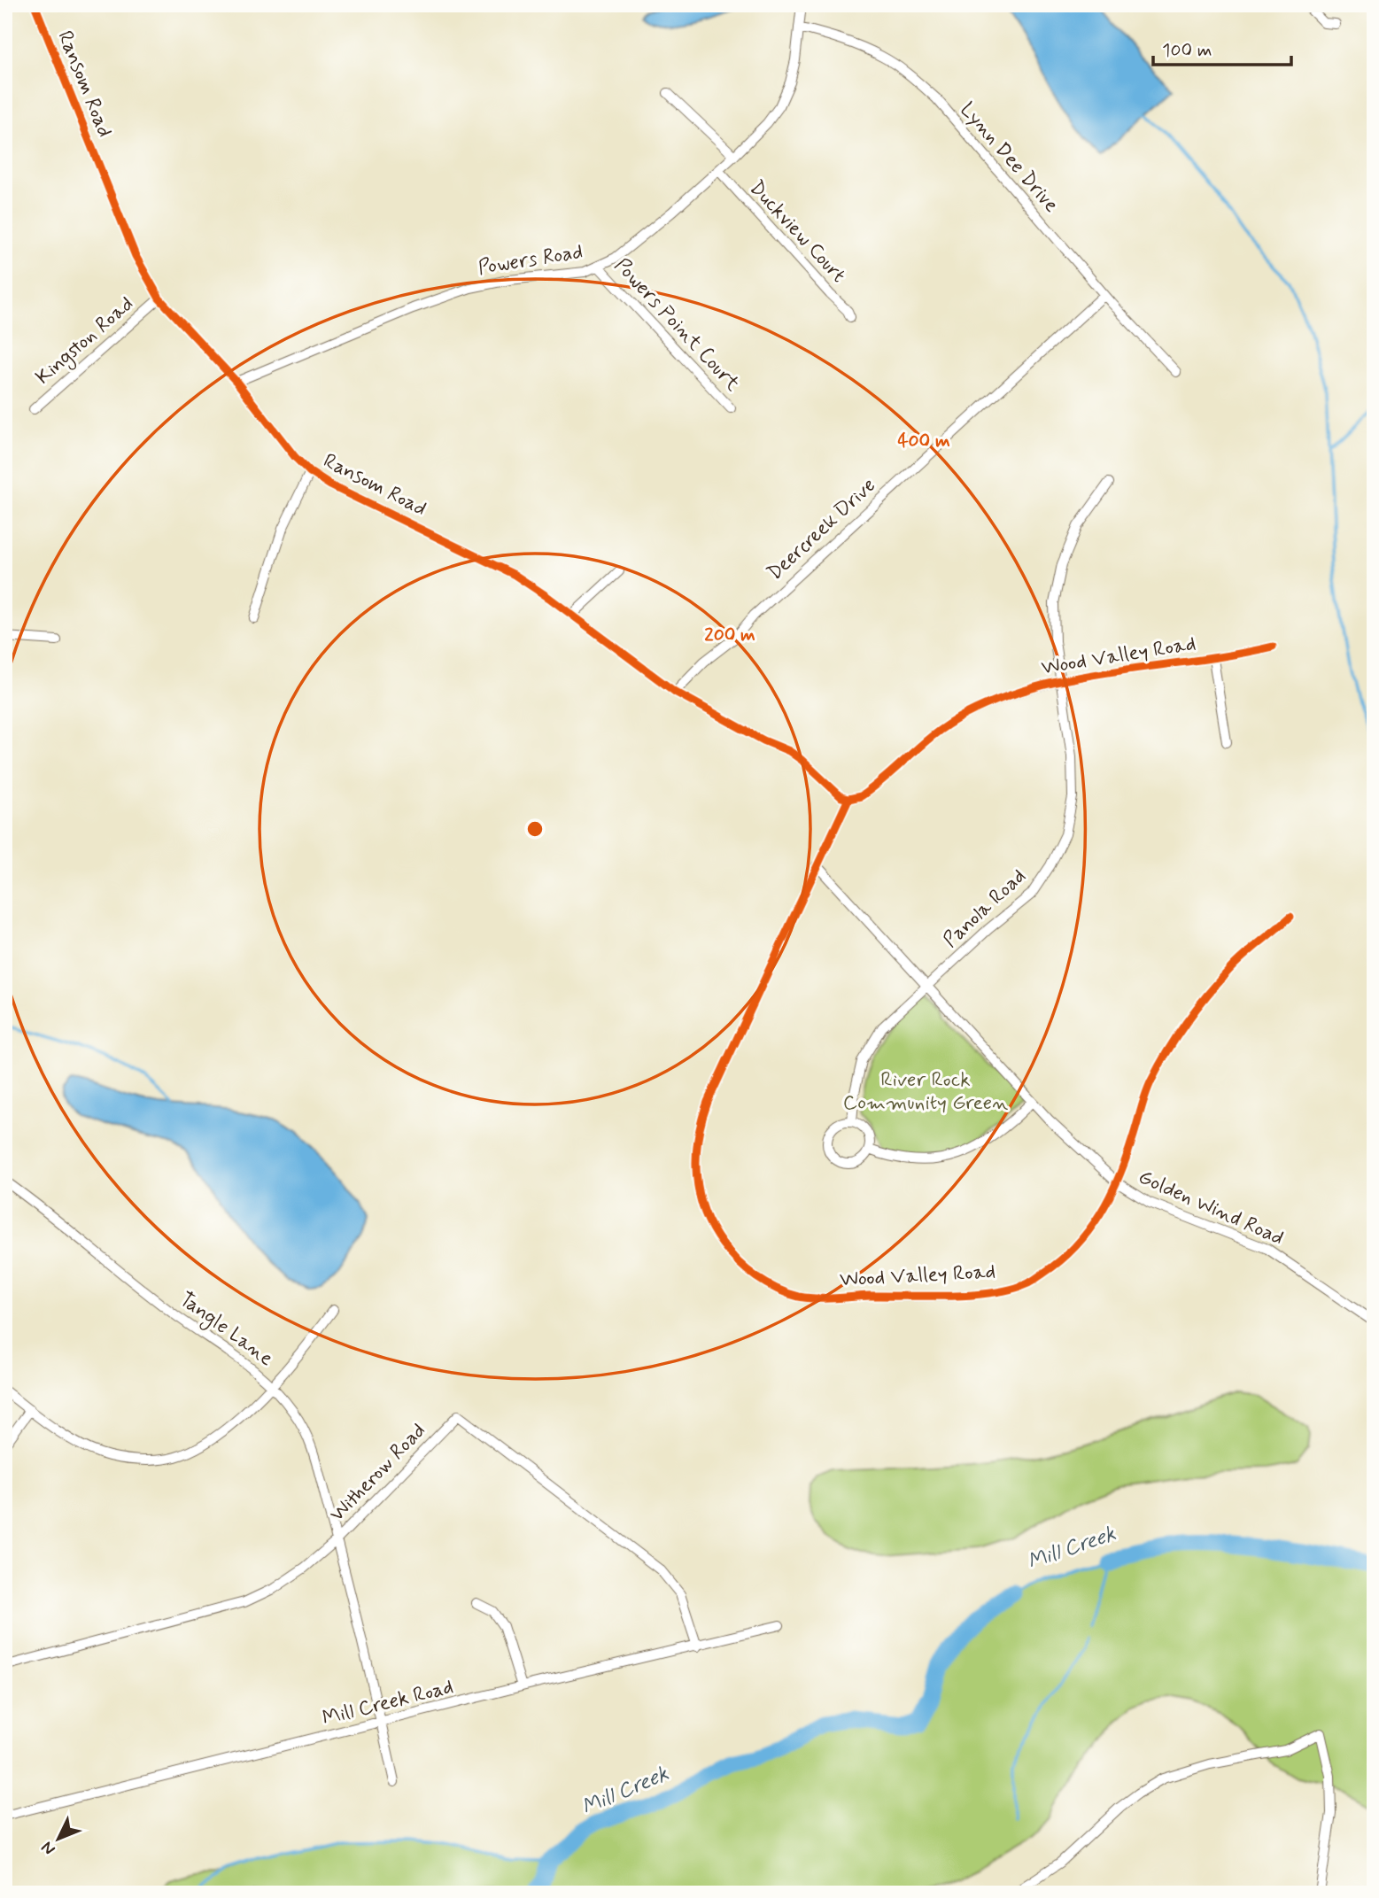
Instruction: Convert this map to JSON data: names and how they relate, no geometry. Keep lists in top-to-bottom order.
{
  "streets": {
    "street": [
      "Ransom Road",
      "Lynn Dee Drive",
      "Duckview Court",
      "Powers Road",
      "Powers Point Court",
      "Kingston Road",
      "Deercreek Drive",
      "Wood Valley Road",
      "Panola Road",
      "Golden Wind Road",
      "Tangle Lane",
      "Witherow Road",
      "Mill Creek Road"
    ]
  },
  "crossings": [
    ["Ransom Road", "Powers Road"],
    ["Ransom Road", "Kingston Road"],
    ["Ransom Road", "Deercreek Drive"],
    ["Ransom Road", "Wood Valley Road"],
    ["Lynn Dee Drive", "Powers Road"],
    ["Lynn Dee Drive", "Deercreek Drive"],
    ["Duckview Court", "Powers Road"],
    ["Powers Road", "Powers Point Court"],
    ["Wood Valley Road", "Panola Road"],
    ["Wood Valley Road", "Golden Wind Road"],
    ["Panola Road", "Golden Wind Road"],
    ["Tangle Lane", "Witherow Road"],
    ["Tangle Lane", "Mill Creek Road"],
    ["Witherow Road", "Mill Creek Road"]
  ],
  "water": ["Mill Creek"],
  "parks": ["River Rock Community Green"],
  "scale_bar": "100 m",
  "north": "bottom left",
  "rings": ["400 m", "200 m"]
}
